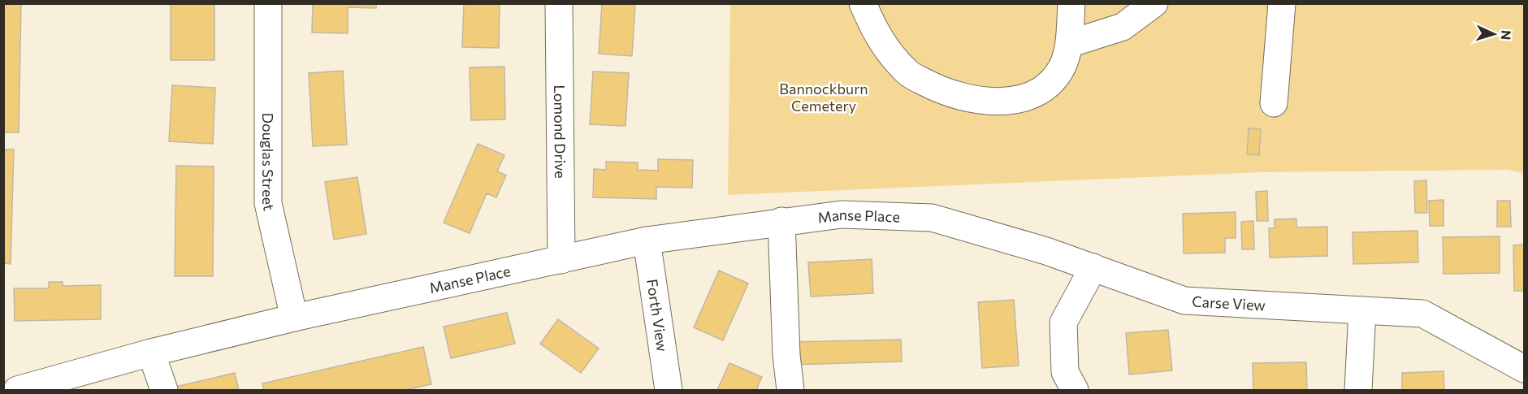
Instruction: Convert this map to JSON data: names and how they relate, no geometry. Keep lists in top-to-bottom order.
{
  "streets": {
    "street": [
      "Lomond Drive",
      "Douglas Street",
      "Manse Place",
      "Carse View",
      "Forth View"
    ]
  },
  "crossings": [
    ["Lomond Drive", "Manse Place"],
    ["Douglas Street", "Manse Place"],
    ["Manse Place", "Carse View"],
    ["Manse Place", "Forth View"]
  ],
  "parks": ["Bannockburn Cemetery"],
  "north": "right"
}
